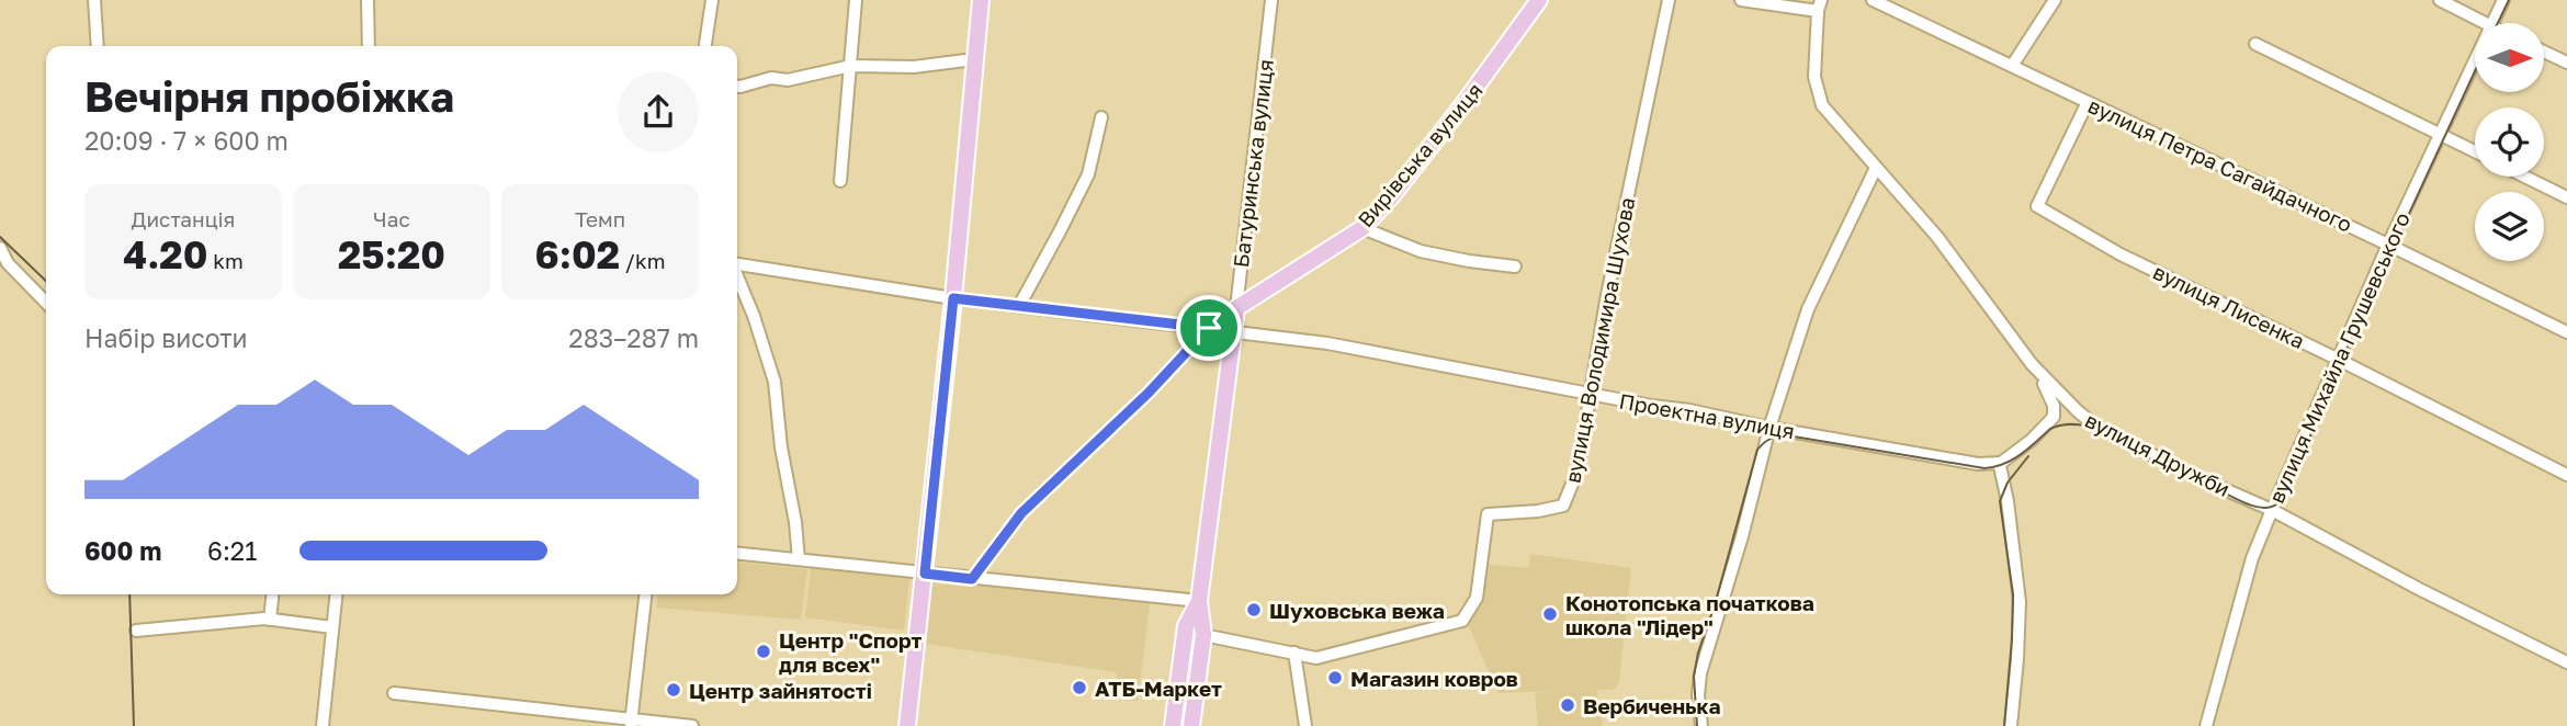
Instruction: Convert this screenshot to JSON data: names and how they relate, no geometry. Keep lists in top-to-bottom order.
{
  "streets": {
    "main road": ["Вирівська вулиця", "Батуринська вулиця"],
    "street": [
      "вулиця Петра Сагайдачного",
      "вулиця Лисенка",
      "вулиця Володимира Шухова",
      "вулиця Михайла Грушевського",
      "Проектна вулиця",
      "вулиця Дружби"
    ]
  },
  "crossings": [
    ["Вирівська вулиця", "Батуринська вулиця"],
    ["Батуринська вулиця", "Проектна вулиця"],
    ["вулиця Петра Сагайдачного", "вулиця Лисенка"],
    ["вулиця Петра Сагайдачного", "вулиця Михайла Грушевського"],
    ["вулиця Лисенка", "вулиця Михайла Грушевського"],
    ["вулиця Володимира Шухова", "Проектна вулиця"],
    ["вулиця Михайла Грушевського", "вулиця Дружби"]
  ],
  "places": [
    "Шуховська вежа",
    "Конотопська початкова школа \"Лідер\"",
    "Центр \"Спорт для всех\"",
    "Магазин ковров",
    "АТБ-Маркет",
    "Центр зайнятості",
    "Вербиченька"
  ],
  "north": "right",
  "page": {
    "heading": ["Вечірня пробіжка", "20:09 · 7 × 600 m"],
    "stats": [
      ["Дистанція", "4.20 km"],
      ["Час", "25:20"],
      ["Темп", "6:02 /km"]
    ],
    "chart": ["Набір висоти", "283–287 m"],
    "list": [
      {
        "name": "600 m",
        "note": "6:21"
      }
    ]
  }
}
